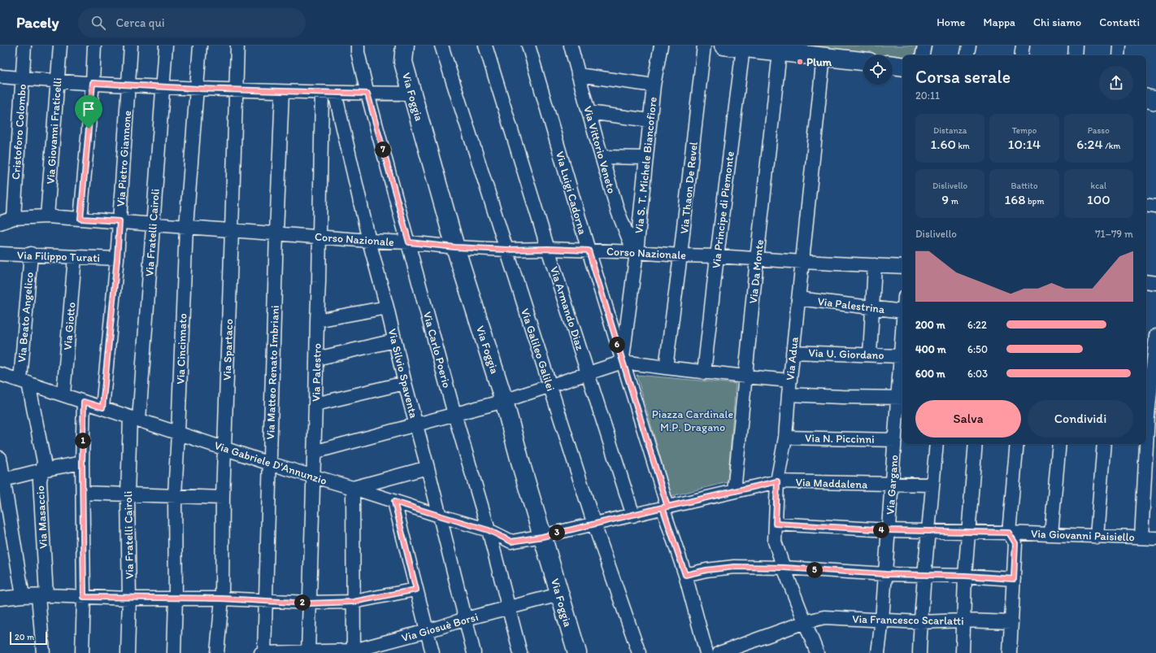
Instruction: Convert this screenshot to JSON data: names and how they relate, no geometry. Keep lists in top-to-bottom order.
{
  "streets": {
    "main road": ["Via Foggia"],
    "street": [
      "Via Giovanni Fraticelli",
      "Cristoforo Colombo",
      "Via Vittorio Veneto",
      "Via Pietro Giannone",
      "Via S. T. Michele Biancofiore",
      "Via Thaon De Revel",
      "Via Luigi Cadorna",
      "Via Principe di Piemonte",
      "Via Fratelli Cairoli",
      "Corso Nazionale",
      "Via Filippo Turati",
      "Via Da Monte",
      "Via Palestrina",
      "Via Armando Diaz",
      "Via Beato Angelico",
      "Via Giotto",
      "Via Cincinnato",
      "Via Spartaco",
      "Via Carlo Poerio",
      "Via Galileo Galilei",
      "Via U. Giordano",
      "Via Adua",
      "Via Matteo Renato Imbriani",
      "Via Palestro",
      "Via Silvio Spaventa",
      "Via N. Piccinni",
      "Via Gabriele D'Annunzio",
      "Via Maddalena",
      "Via Gargano",
      "Via Masaccio",
      "Via Giovanni Paisiello",
      "Via Francesco Scarlatti",
      "Via Giosuè Borsi"
    ]
  },
  "crossings": [
    ["Via Foggia", "Corso Nazionale"],
    ["Via Foggia", "Via Gabriele D'Annunzio"],
    ["Via Foggia", "Via Maddalena"],
    ["Via Foggia", "Via Giosuè Borsi"],
    ["Via Giovanni Fraticelli", "Corso Nazionale"],
    ["Cristoforo Colombo", "Corso Nazionale"],
    ["Via Vittorio Veneto", "Via S. T. Michele Biancofiore"],
    ["Via Vittorio Veneto", "Corso Nazionale"],
    ["Via Pietro Giannone", "Corso Nazionale"],
    ["Via Pietro Giannone", "Via Filippo Turati"],
    ["Via Pietro Giannone", "Via Gabriele D'Annunzio"],
    ["Via S. T. Michele Biancofiore", "Via Luigi Cadorna"],
    ["Via S. T. Michele Biancofiore", "Corso Nazionale"],
    ["Via Thaon De Revel", "Corso Nazionale"],
    ["Via Luigi Cadorna", "Corso Nazionale"],
    ["Via Luigi Cadorna", "Via Maddalena"],
    ["Via Principe di Piemonte", "Corso Nazionale"],
    ["Via Fratelli Cairoli", "Corso Nazionale"],
    ["Via Fratelli Cairoli", "Via Gabriele D'Annunzio"],
    ["Corso Nazionale", "Via Da Monte"],
    ["Corso Nazionale", "Via Armando Diaz"],
    ["Corso Nazionale", "Via Cincinnato"],
    ["Corso Nazionale", "Via Spartaco"],
    ["Corso Nazionale", "Via Carlo Poerio"],
    ["Corso Nazionale", "Via Galileo Galilei"],
    ["Corso Nazionale", "Via Adua"],
    ["Corso Nazionale", "Via Matteo Renato Imbriani"],
    ["Corso Nazionale", "Via Palestro"],
    ["Corso Nazionale", "Via Silvio Spaventa"],
    ["Via Filippo Turati", "Via Beato Angelico"],
    ["Via Filippo Turati", "Via Giotto"],
    ["Via Da Monte", "Via Maddalena"],
    ["Via Palestrina", "Via Adua"],
    ["Via Armando Diaz", "Via Maddalena"],
    ["Via Beato Angelico", "Via Gabriele D'Annunzio"],
    ["Via Beato Angelico", "Via Masaccio"],
    ["Via Giotto", "Via Gabriele D'Annunzio"],
    ["Via Cincinnato", "Via Gabriele D'Annunzio"],
    ["Via Spartaco", "Via Gabriele D'Annunzio"],
    ["Via Carlo Poerio", "Via Gabriele D'Annunzio"],
    ["Via Carlo Poerio", "Via Giosuè Borsi"],
    ["Via Galileo Galilei", "Via Maddalena"],
    ["Via U. Giordano", "Via Adua"],
    ["Via U. Giordano", "Via Gargano"],
    ["Via Adua", "Via N. Piccinni"],
    ["Via Adua", "Via Maddalena"],
    ["Via Adua", "Via Giovanni Paisiello"],
    ["Via Adua", "Via Francesco Scarlatti"],
    ["Via Matteo Renato Imbriani", "Via Gabriele D'Annunzio"],
    ["Via Matteo Renato Imbriani", "Via Giosuè Borsi"],
    ["Via Palestro", "Via Gabriele D'Annunzio"],
    ["Via Palestro", "Via Giosuè Borsi"],
    ["Via Silvio Spaventa", "Via Gabriele D'Annunzio"],
    ["Via Silvio Spaventa", "Via Giosuè Borsi"],
    ["Via N. Piccinni", "Via Gargano"],
    ["Via Gabriele D'Annunzio", "Via Maddalena"],
    ["Via Gabriele D'Annunzio", "Via Masaccio"],
    ["Via Maddalena", "Via Gargano"],
    ["Via Gargano", "Via Giovanni Paisiello"],
    ["Via Gargano", "Via Francesco Scarlatti"]
  ],
  "parks": ["Piazza Cardinale M.P. Dragano"],
  "places": ["Plum"],
  "scale_bar": "20 m",
  "page": {
    "header": "Pacely",
    "search": "Cerca qui",
    "nav": [
      "Home",
      "Mappa",
      "Chi siamo",
      "Contatti"
    ],
    "heading": ["Corsa serale", "20:11"],
    "stats": [
      ["Distanza", "1.60 km"],
      ["Tempo", "10:14"],
      ["Passo", "6:24 /km"],
      ["Dislivello", "9 m"],
      ["Battito", "168 bpm"],
      ["kcal", "100"]
    ],
    "pins": [
      "7",
      "6",
      "1",
      "4",
      "3",
      "5",
      "2"
    ],
    "chart": ["Dislivello", "71–79 m"],
    "list": [
      {
        "name": "200 m",
        "note": "6:22"
      },
      {
        "name": "400 m",
        "note": "6:50"
      },
      {
        "name": "600 m",
        "note": "6:03"
      }
    ],
    "buttons": ["Salva", "Condividi"],
    "scale": "20 m"
  }
}
